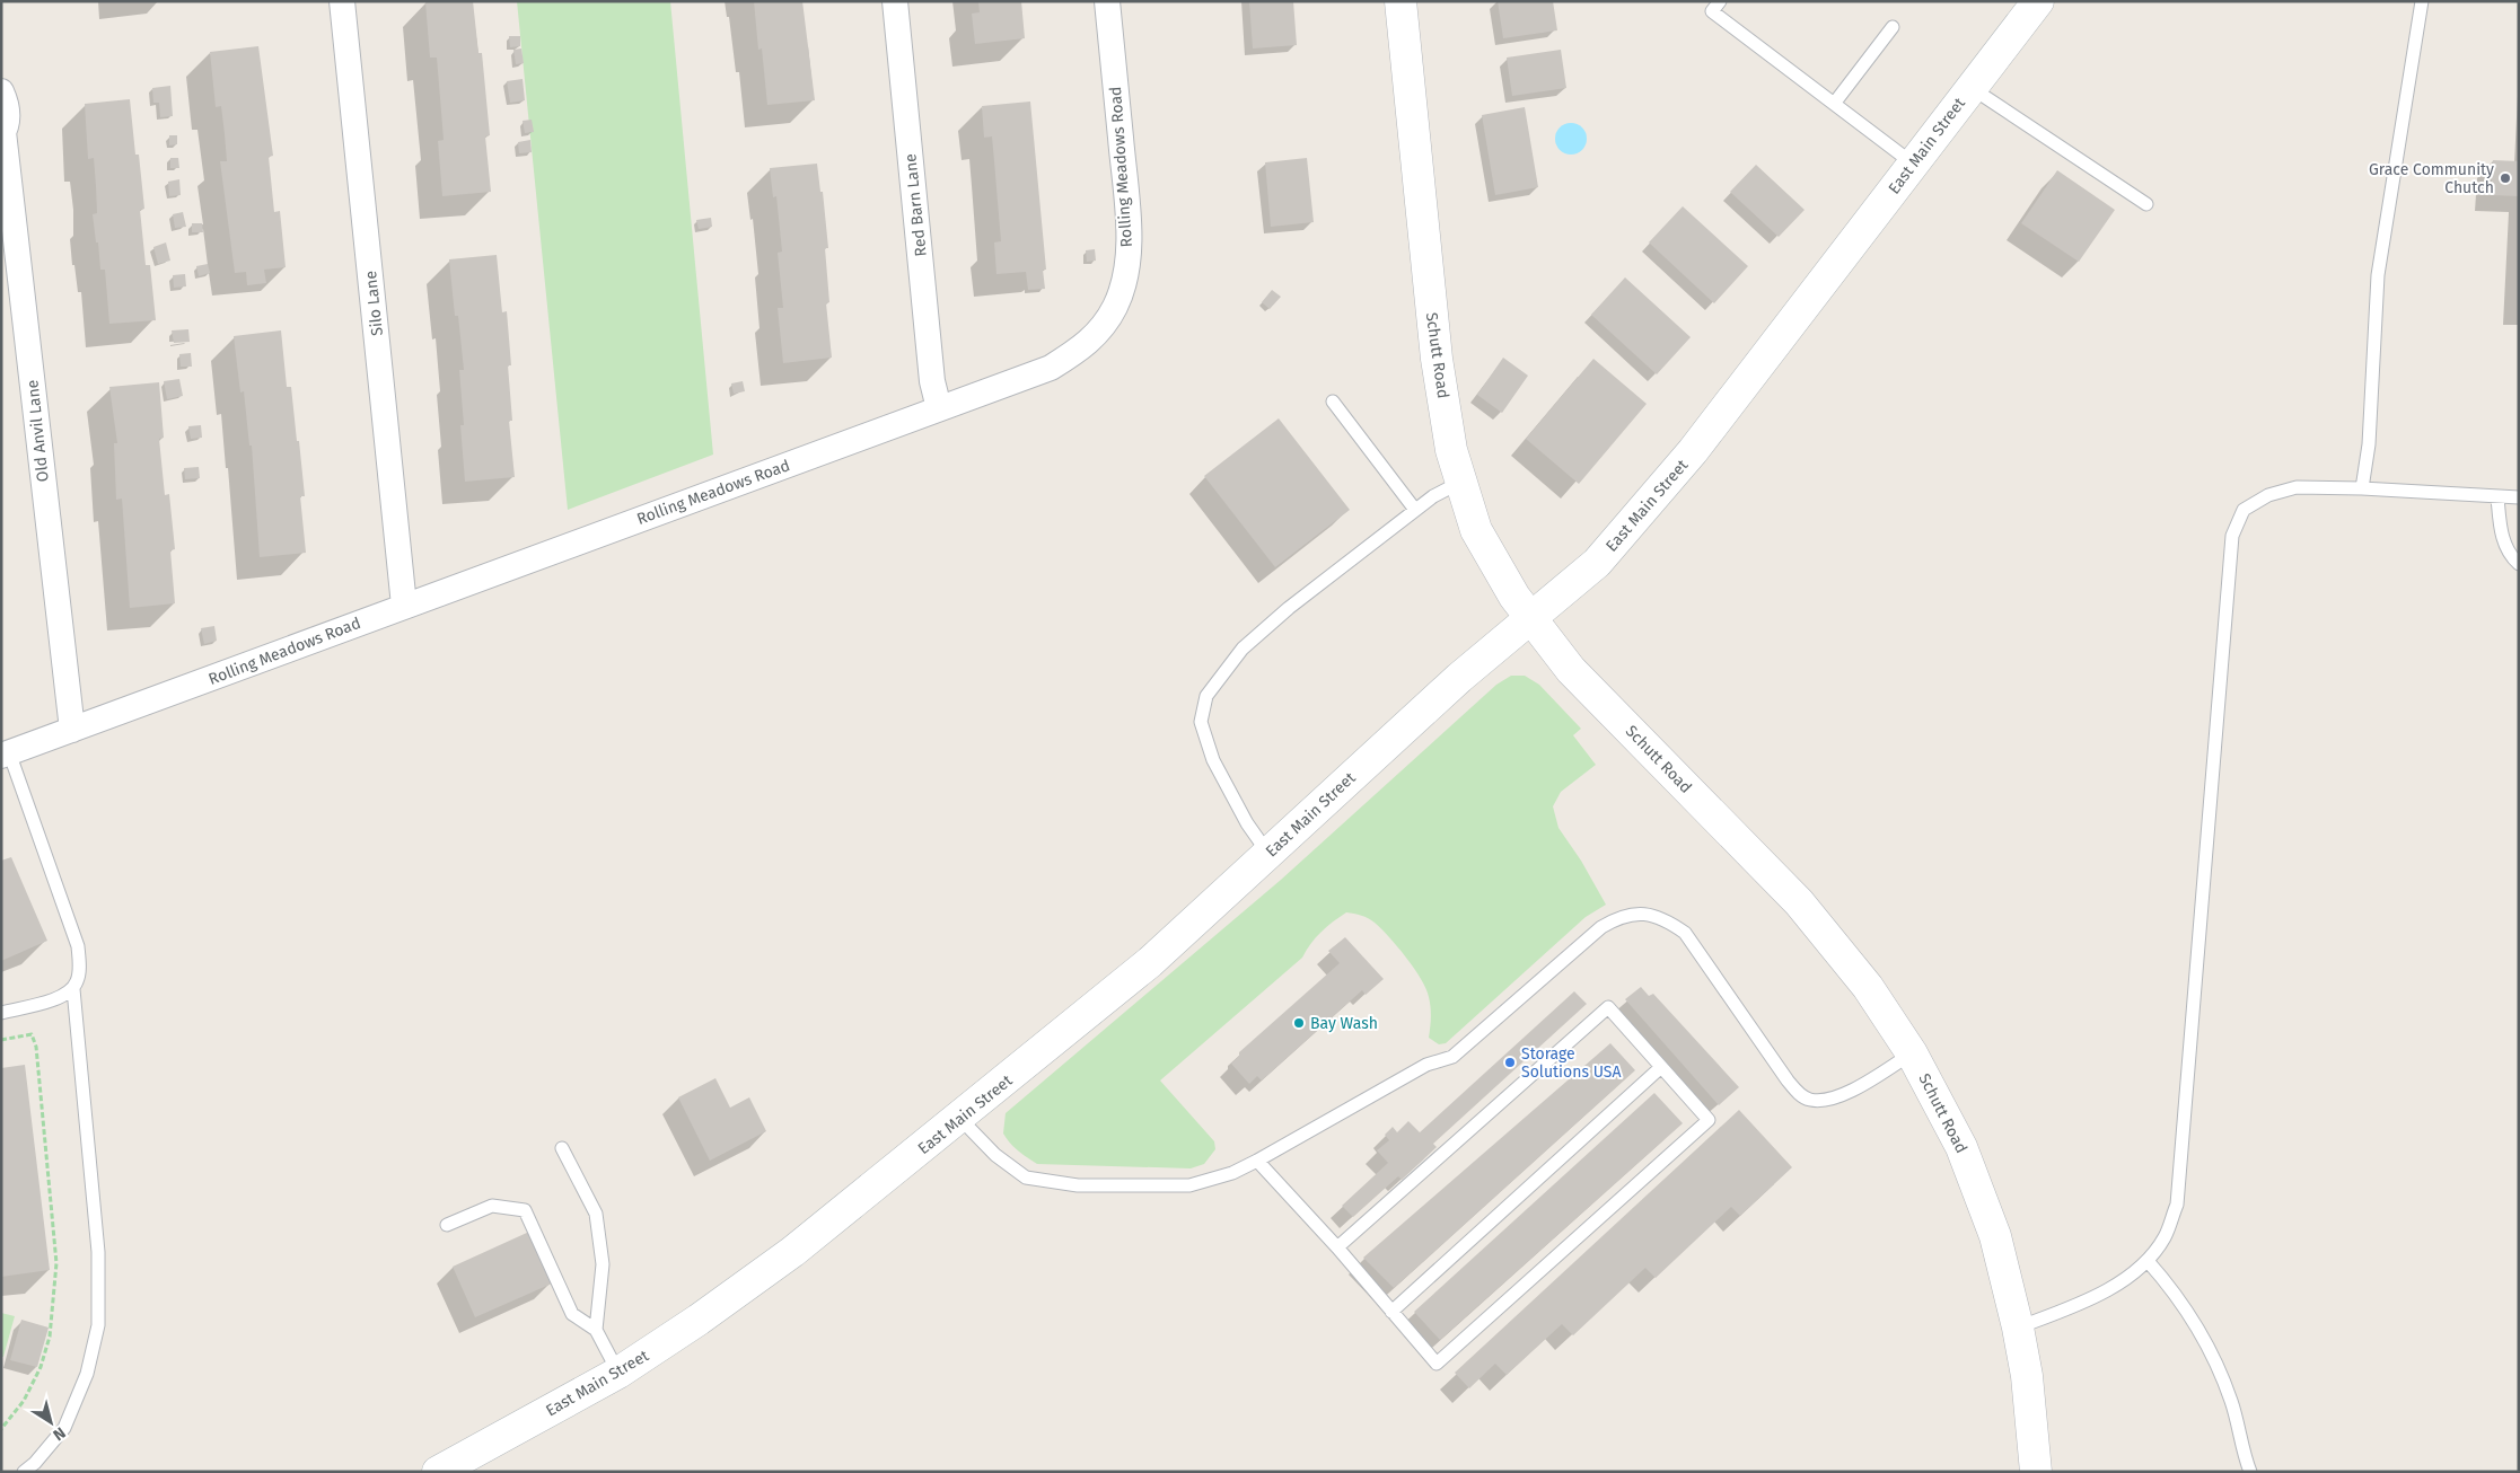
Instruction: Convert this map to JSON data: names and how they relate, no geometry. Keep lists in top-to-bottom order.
{
  "streets": {
    "main road": ["East Main Street", "Schutt Road"],
    "street": [
      "Rolling Meadows Road",
      "Red Barn Lane",
      "Silo Lane",
      "Old Anvil Lane"
    ]
  },
  "crossings": [
    ["East Main Street", "Schutt Road"],
    ["Rolling Meadows Road", "Red Barn Lane"],
    ["Rolling Meadows Road", "Silo Lane"],
    ["Rolling Meadows Road", "Old Anvil Lane"]
  ],
  "places": ["Grace Community Chutch", "Bay Wash", "Storage Solutions USA"],
  "north": "bottom right"
}
